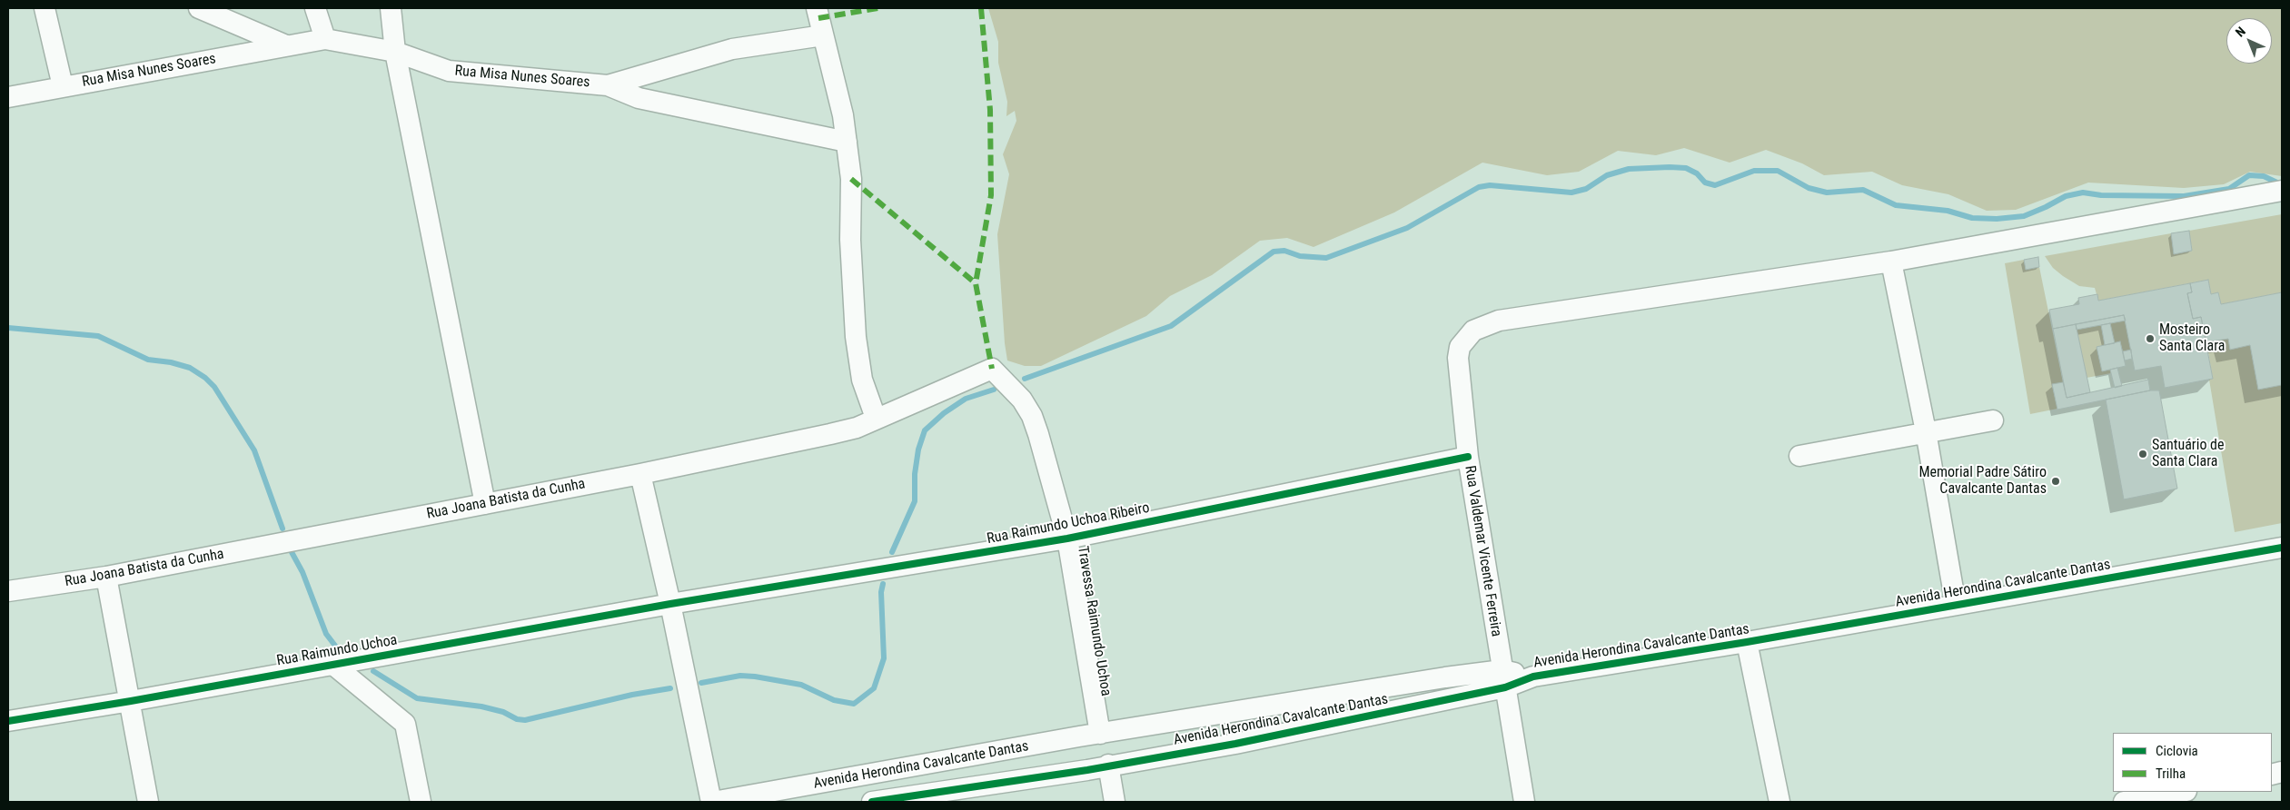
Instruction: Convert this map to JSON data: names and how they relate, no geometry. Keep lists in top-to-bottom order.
{
  "streets": {
    "street": [
      "Rua Misa Nunes Soares",
      "Rua Joana Batista da Cunha",
      "Rua Raimundo Uchoa Ribeiro",
      "Rua Valdemar Vicente Ferreira",
      "Avenida Herondina Cavalcante Dantas",
      "Travessa Raimundo Uchoa",
      "Rua Raimundo Uchoa"
    ]
  },
  "crossings": [
    ["Rua Joana Batista da Cunha", "Travessa Raimundo Uchoa"],
    ["Rua Raimundo Uchoa Ribeiro", "Rua Valdemar Vicente Ferreira"],
    ["Rua Raimundo Uchoa Ribeiro", "Travessa Raimundo Uchoa"],
    ["Rua Raimundo Uchoa Ribeiro", "Rua Raimundo Uchoa"],
    ["Rua Valdemar Vicente Ferreira", "Avenida Herondina Cavalcante Dantas"],
    ["Avenida Herondina Cavalcante Dantas", "Travessa Raimundo Uchoa"]
  ],
  "places": ["Mosteiro Santa Clara", "Santuário de Santa Clara", "Memorial Padre Sátiro Cavalcante Dantas"],
  "legend": ["Ciclovia", "Trilha"],
  "north": "top left"
}
